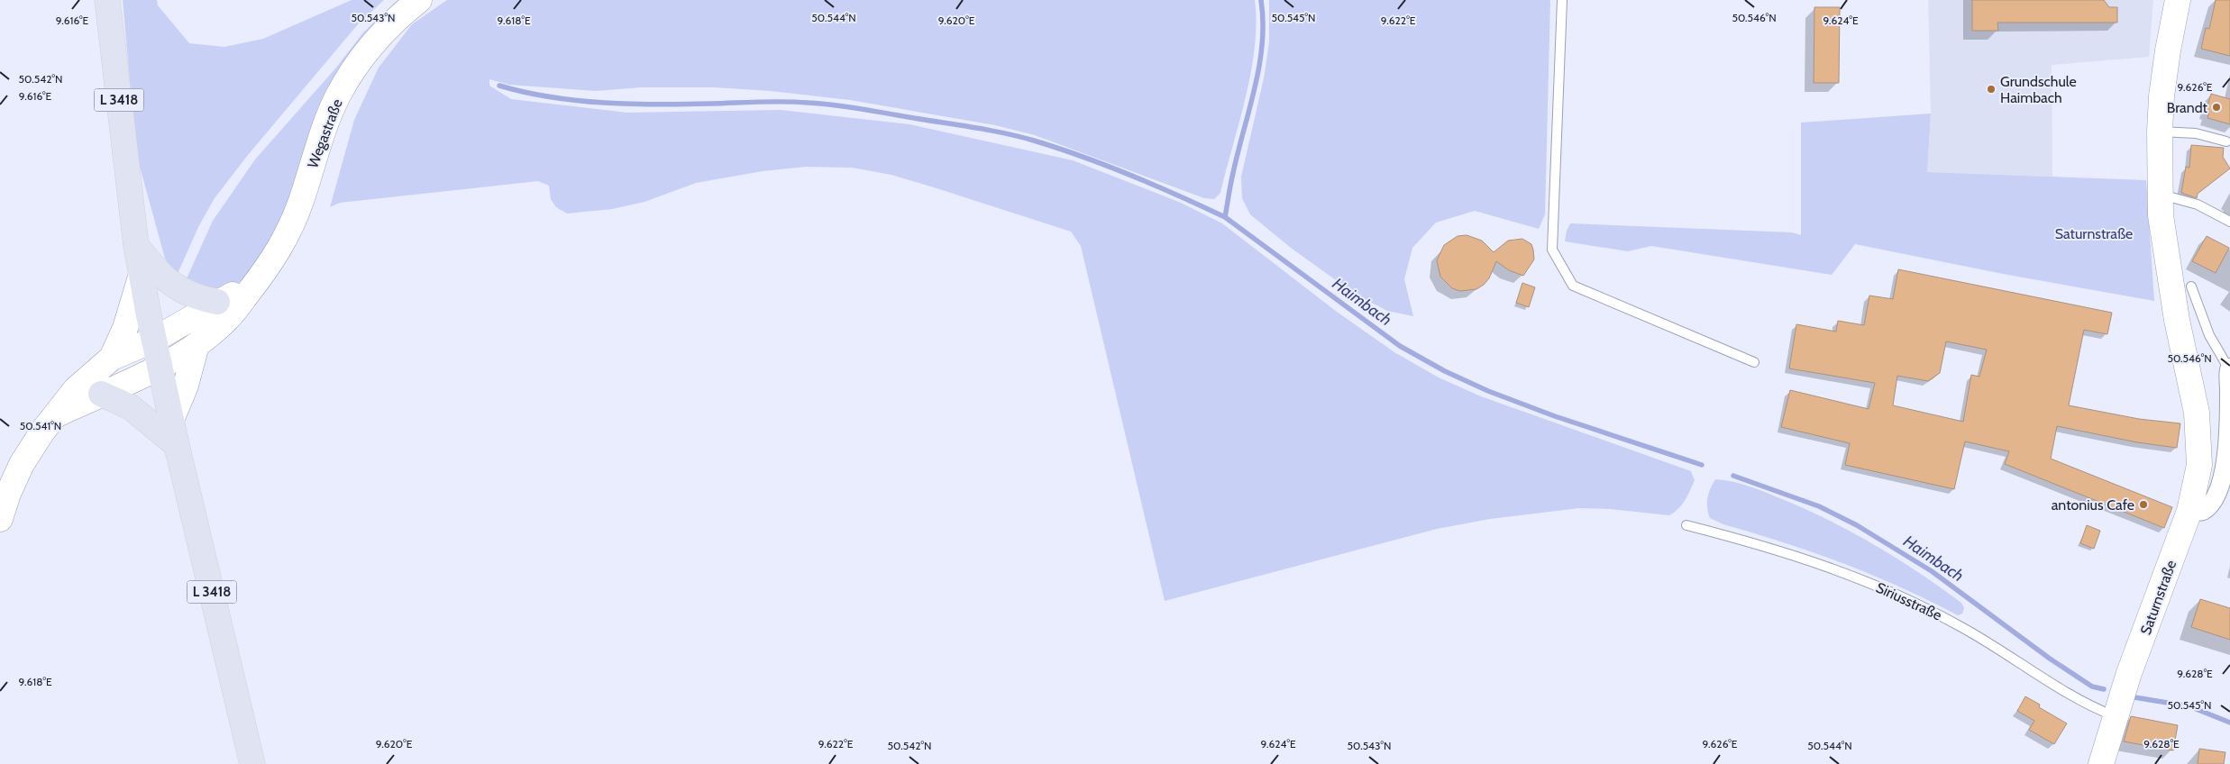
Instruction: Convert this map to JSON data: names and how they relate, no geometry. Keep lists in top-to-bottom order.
{
  "streets": {
    "main road": ["L 3418", "Wegastraße", "Saturnstraße"],
    "lane": ["Siriusstraße"]
  },
  "crossings": [
    ["L 3418", "Wegastraße"],
    ["Saturnstraße", "Siriusstraße"]
  ],
  "water": ["Haimbach"],
  "parks": ["Saturnstraße"],
  "places": ["Grundschule Haimbach", "Brandt", "antonius Cafe"],
  "coordinates": [
    "50.545°N",
    "50.546°N",
    "50.543°N",
    "50.544°N",
    "9.616°E",
    "9.618°E",
    "9.620°E",
    "9.622°E",
    "9.624°E",
    "50.542°N",
    "9.626°E",
    "50.541°N",
    "9.628°E"
  ]
}
